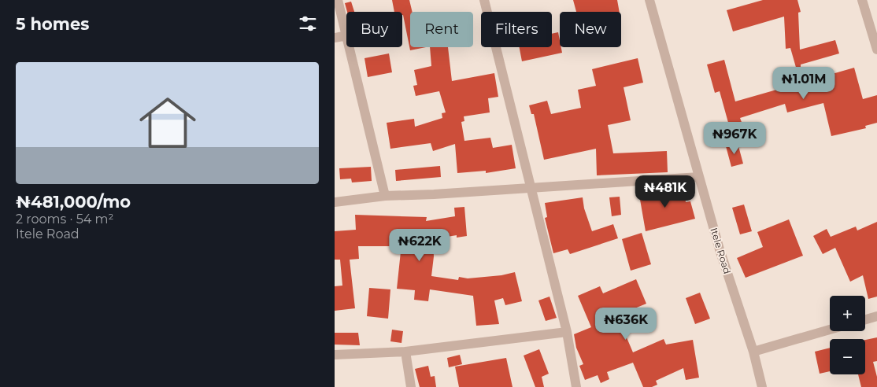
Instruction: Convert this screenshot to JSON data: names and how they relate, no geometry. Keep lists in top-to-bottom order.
{
  "streets": {
    "street": ["Itele Road"]
  },
  "page": {
    "heading": "5 homes",
    "chip": [
      "Buy",
      "Rent",
      "Filters",
      "New"
    ],
    "list": [
      {
        "name": "₦481,000/mo",
        "note": "2 rooms · 54 m² · Itele Road"
      }
    ],
    "price": [
      "₦1.01M",
      "₦967K",
      "₦481K",
      "₦622K",
      "₦636K"
    ],
    "map_buttons": ["+", "−"]
  }
}
